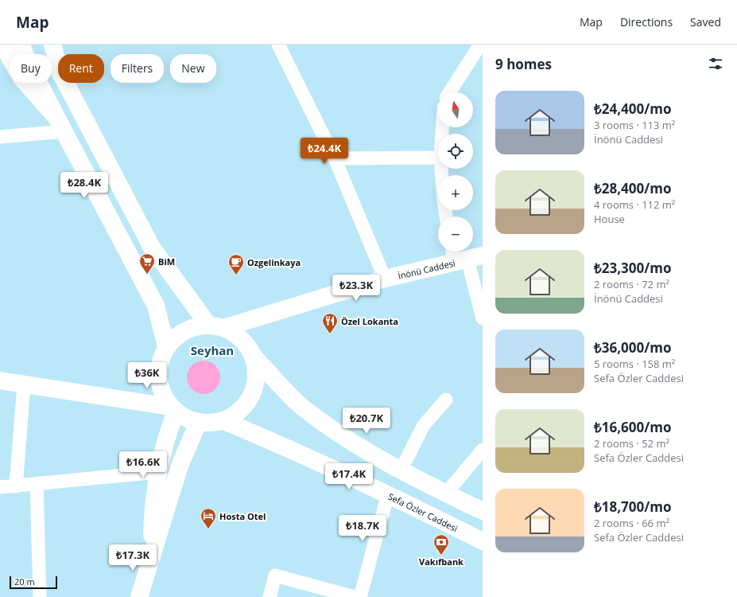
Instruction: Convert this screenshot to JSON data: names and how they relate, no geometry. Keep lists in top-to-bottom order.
{
  "streets": {
    "main road": ["İnönü Caddesi", "Sefa Özler Caddesi"]
  },
  "crossings": [
    ["İnönü Caddesi", "Sefa Özler Caddesi"]
  ],
  "districts": ["Seyhan"],
  "places": {
    "supermarket": ["BiM"],
    "cafe": ["Ozgelinkaya"],
    "restaurant": ["Özel Lokanta"],
    "hotel": ["Hosta Otel"],
    "bank": ["Vakıfbank"]
  },
  "scale_bar": "20 m",
  "north": "top",
  "page": {
    "header": "Map",
    "nav": ["Map", "Directions", "Saved"],
    "heading": "9 homes",
    "chip": [
      "Buy",
      "Rent",
      "Filters",
      "New"
    ],
    "list": [
      {
        "name": "₺24,400/mo",
        "note": "3 rooms · 113 m² · İnönü Caddesi"
      },
      {
        "name": "₺28,400/mo",
        "note": "4 rooms · 112 m² · House"
      },
      {
        "name": "₺23,300/mo",
        "note": "2 rooms · 72 m² · İnönü Caddesi"
      },
      {
        "name": "₺36,000/mo",
        "note": "5 rooms · 158 m² · Sefa Özler Caddesi"
      },
      {
        "name": "₺16,600/mo",
        "note": "2 rooms · 52 m² · Sefa Özler Caddesi"
      },
      {
        "name": "₺18,700/mo",
        "note": "2 rooms · 66 m² · Sefa Özler Caddesi"
      }
    ],
    "map_buttons": ["+", "−"],
    "price": [
      "₺24.4K",
      "₺28.4K",
      "₺23.3K",
      "₺36K",
      "₺20.7K",
      "₺16.6K",
      "₺17.4K",
      "₺18.7K",
      "₺17.3K"
    ],
    "scale": "20 m"
  }
}
